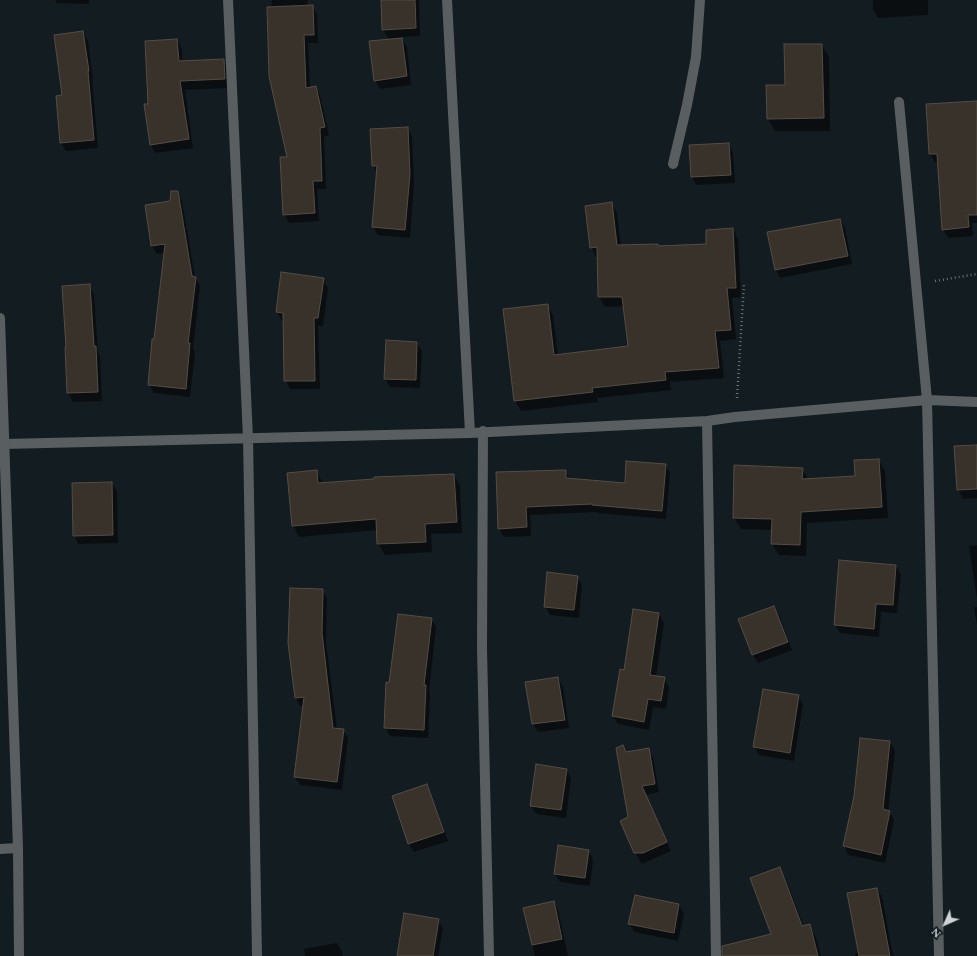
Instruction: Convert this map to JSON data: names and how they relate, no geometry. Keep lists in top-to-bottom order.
{
  "north": "bottom left"
}
